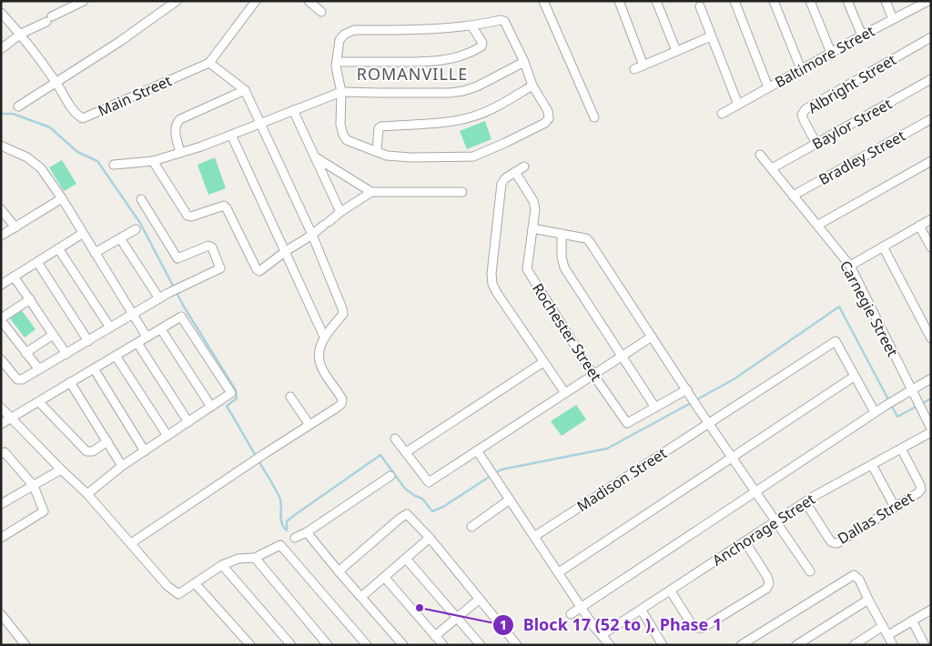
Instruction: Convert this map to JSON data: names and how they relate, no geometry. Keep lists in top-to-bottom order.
{
  "streets": {
    "street": [
      "Baltimore Street",
      "Albright Street",
      "Main Street",
      "Baylor Street",
      "Bradley Street",
      "Carnegie Street",
      "Rochester Street",
      "Madison Street",
      "Dallas Street",
      "Anchorage Street"
    ]
  },
  "crossings": [
    ["Albright Street", "Baylor Street"],
    ["Baylor Street", "Carnegie Street"],
    ["Bradley Street", "Carnegie Street"],
    ["Carnegie Street", "Anchorage Street"],
    ["Dallas Street", "Anchorage Street"]
  ],
  "districts": ["ROMANVILLE"],
  "places": ["Block 17 (52 to ), Phase 1"]
}
